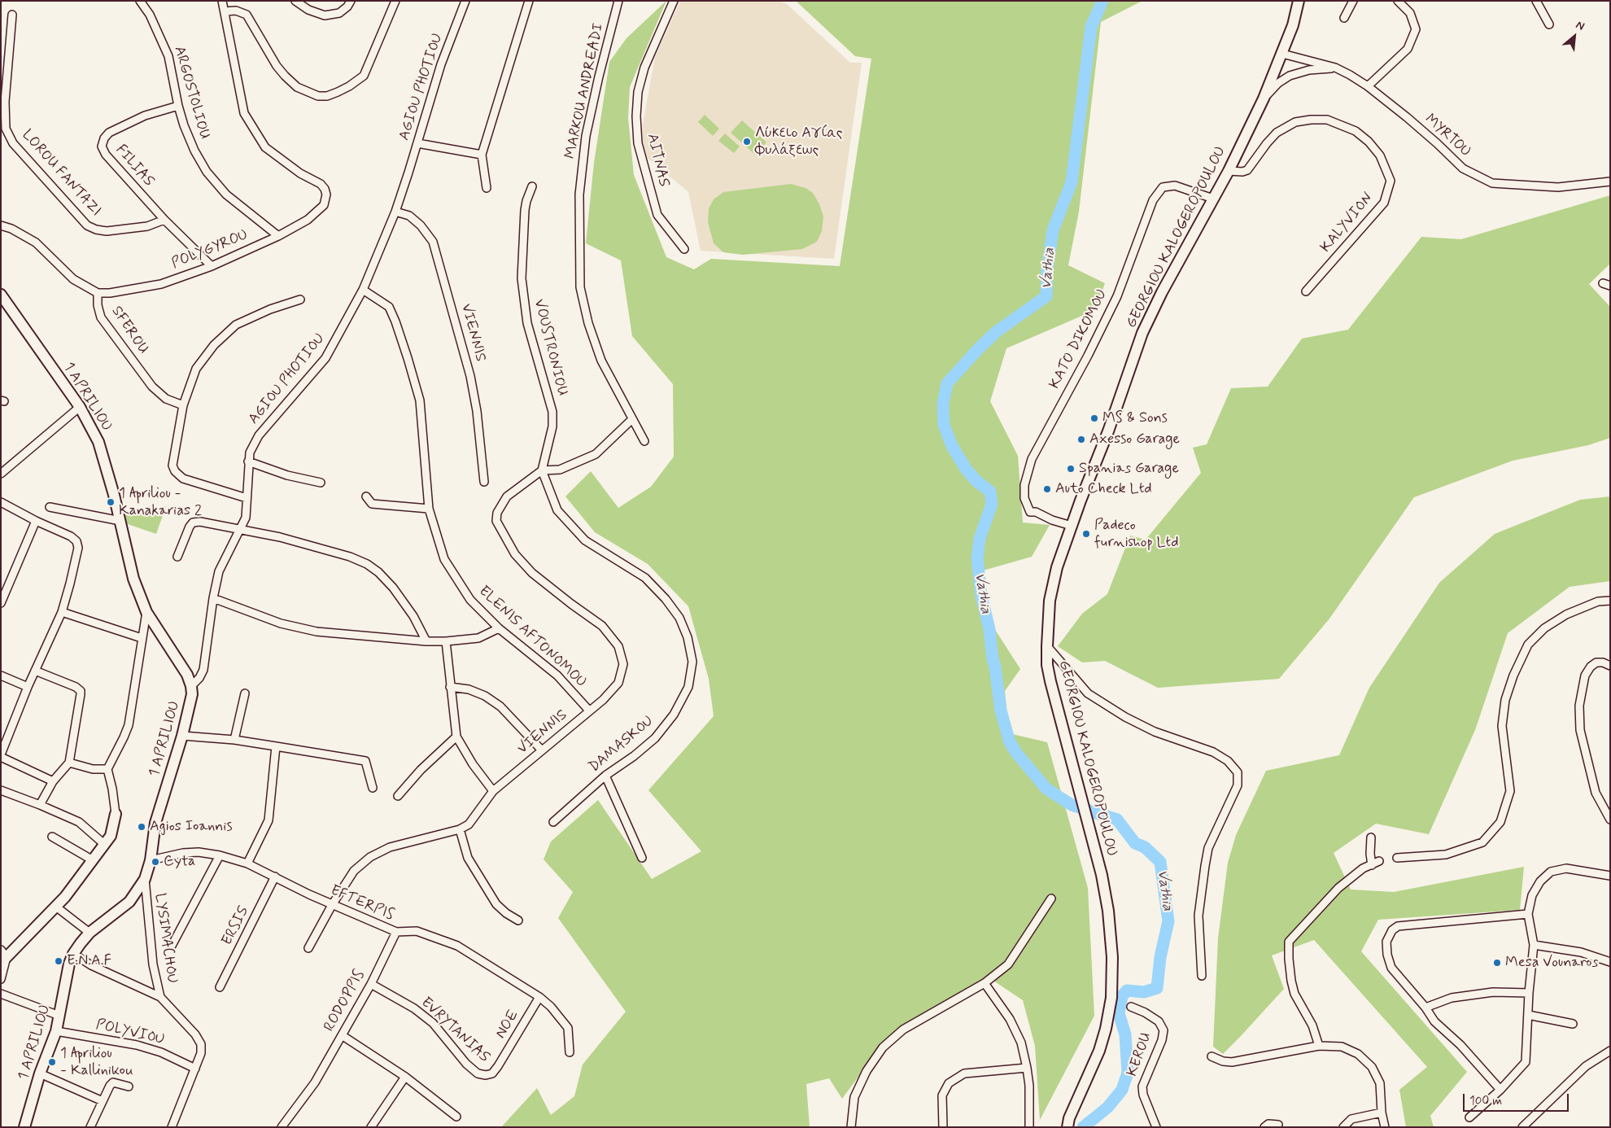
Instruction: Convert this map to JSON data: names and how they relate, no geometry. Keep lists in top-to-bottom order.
{
  "streets": {
    "street": [
      "AGIOU PHOTIOU",
      "MARKOU ANDREADI",
      "ARGOSTOLIOU",
      "MYRTOU",
      "AITNAS",
      "FILIAS",
      "LOROU FANTAZI",
      "KALYVION",
      "GEORGIOU KALOGEROPOULOU",
      "POLYGYROU",
      "SFEROU",
      "VIENNIS",
      "KATO DIKOMOU",
      "VOUSTRONIOU",
      "1 APRILIOU",
      "ELENIS AFTONOMOU",
      "DAMASKOU",
      "EFTERPIS",
      "ERSIS",
      "LYSIMACHOU",
      "RODOPPIS",
      "NOE",
      "EVRYTANIAS",
      "POLYVIOU",
      "KEROU"
    ]
  },
  "crossings": [
    ["AGIOU PHOTIOU", "VIENNIS"],
    ["AGIOU PHOTIOU", "1 APRILIOU"],
    ["AGIOU PHOTIOU", "ELENIS AFTONOMOU"],
    ["ARGOSTOLIOU", "FILIAS"],
    ["ARGOSTOLIOU", "POLYGYROU"],
    ["MYRTOU", "GEORGIOU KALOGEROPOULOU"],
    ["FILIAS", "LOROU FANTAZI"],
    ["FILIAS", "POLYGYROU"],
    ["KALYVION", "GEORGIOU KALOGEROPOULOU"],
    ["GEORGIOU KALOGEROPOULOU", "KATO DIKOMOU"],
    ["POLYGYROU", "SFEROU"],
    ["VIENNIS", "VOUSTRONIOU"],
    ["VIENNIS", "ELENIS AFTONOMOU"],
    ["VIENNIS", "DAMASKOU"],
    ["VIENNIS", "EFTERPIS"],
    ["VOUSTRONIOU", "DAMASKOU"],
    ["1 APRILIOU", "EFTERPIS"],
    ["1 APRILIOU", "LYSIMACHOU"],
    ["1 APRILIOU", "POLYVIOU"],
    ["EFTERPIS", "ERSIS"],
    ["EFTERPIS", "RODOPPIS"],
    ["EFTERPIS", "NOE"],
    ["LYSIMACHOU", "POLYVIOU"],
    ["RODOPPIS", "EVRYTANIAS"],
    ["NOE", "EVRYTANIAS"]
  ],
  "water": ["Vathia"],
  "places": [
    "Λύκειο Αγίας Φυλάξεως",
    "MS & Sons",
    "Axesso Garage",
    "Spanias Garage",
    "Auto Check Ltd",
    "1 Apriliou - Kanakarias 2",
    "Padeco furnishop Ltd",
    "Agios Ioannis",
    "Cyta",
    "E.N.A.F",
    "Mesa Vounaros",
    "1 Apriliou - Kallinikou"
  ],
  "scale_bar": "100 m",
  "north": "top right"
}
